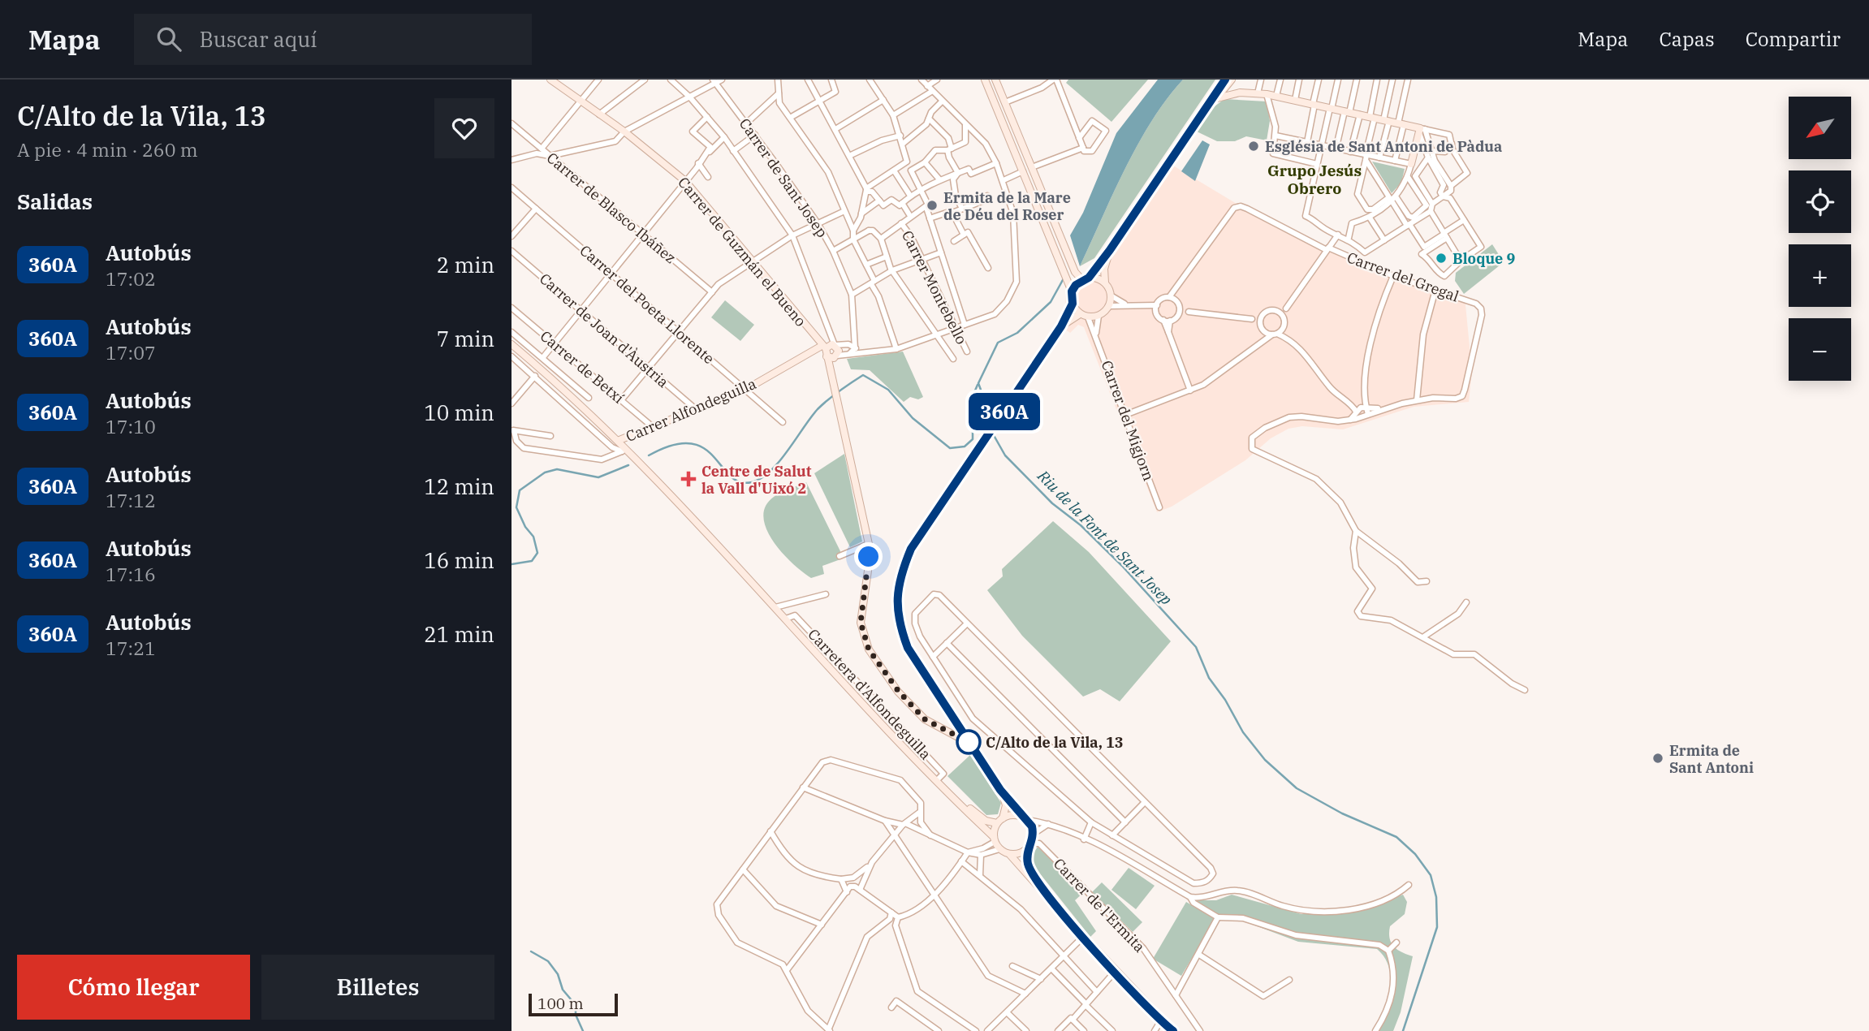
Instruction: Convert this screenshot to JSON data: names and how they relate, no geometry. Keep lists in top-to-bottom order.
{
  "streets": {
    "street": [
      "Carrer de Sant Josep",
      "Carrer de Blasco Ibáñez",
      "Carrer de Guzmán el Bueno",
      "Carrer del Gregal",
      "Carrer Montebello",
      "Carrer del Poeta Llorente",
      "Carrer de Joan d'Àustria",
      "Carrer de Betxí",
      "Carrer Alfondeguilla",
      "Carrer del Migjorn",
      "Carretera d'Alfondeguilla",
      "Carrer de l'Ermita"
    ]
  },
  "crossings": [
    ["Carrer de Guzmán el Bueno", "Carrer Alfondeguilla"],
    ["Carrer del Poeta Llorente", "Carrer Alfondeguilla"],
    ["Carrer de Joan d'Àustria", "Carrer Alfondeguilla"],
    ["Carrer de Betxí", "Carrer Alfondeguilla"],
    ["Carrer Alfondeguilla", "Carretera d'Alfondeguilla"],
    ["Carretera d'Alfondeguilla", "Carrer de l'Ermita"]
  ],
  "districts": ["Grupo Jesús Obrero"],
  "water": ["Riu de la Font de Sant Josep"],
  "places": {
    "other": [
      "Església de Sant Antoni de Pàdua",
      "Ermita de la Mare de Déu del Roser",
      "Bloque 9",
      "C/Alto de la Vila, 13",
      "Ermita de Sant Antoni"
    ],
    "health": ["Centre de Salut la Vall d'Uixó 2"]
  },
  "lines": ["bus line 360A"],
  "scale_bar": "100 m",
  "north": "bottom left",
  "page": {
    "header": "Mapa",
    "search": "Buscar aquí",
    "nav": ["Mapa", "Capas", "Compartir"],
    "heading": [
      ["C/Alto de la Vila, 13", "A pie · 4 min · 260 m"],
      "Salidas"
    ],
    "on_map": "360A",
    "map_buttons": ["+", "−"],
    "list": [
      {
        "mark": "360A",
        "name": "Autobús",
        "note": "17:02",
        "value": "2 min"
      },
      {
        "mark": "360A",
        "name": "Autobús",
        "note": "17:07",
        "value": "7 min"
      },
      {
        "mark": "360A",
        "name": "Autobús",
        "note": "17:10",
        "value": "10 min"
      },
      {
        "mark": "360A",
        "name": "Autobús",
        "note": "17:12",
        "value": "12 min"
      },
      {
        "mark": "360A",
        "name": "Autobús",
        "note": "17:16",
        "value": "16 min"
      },
      {
        "mark": "360A",
        "name": "Autobús",
        "note": "17:21",
        "value": "21 min"
      }
    ],
    "buttons": ["Cómo llegar", "Billetes"],
    "scale": "100 m"
  }
}
